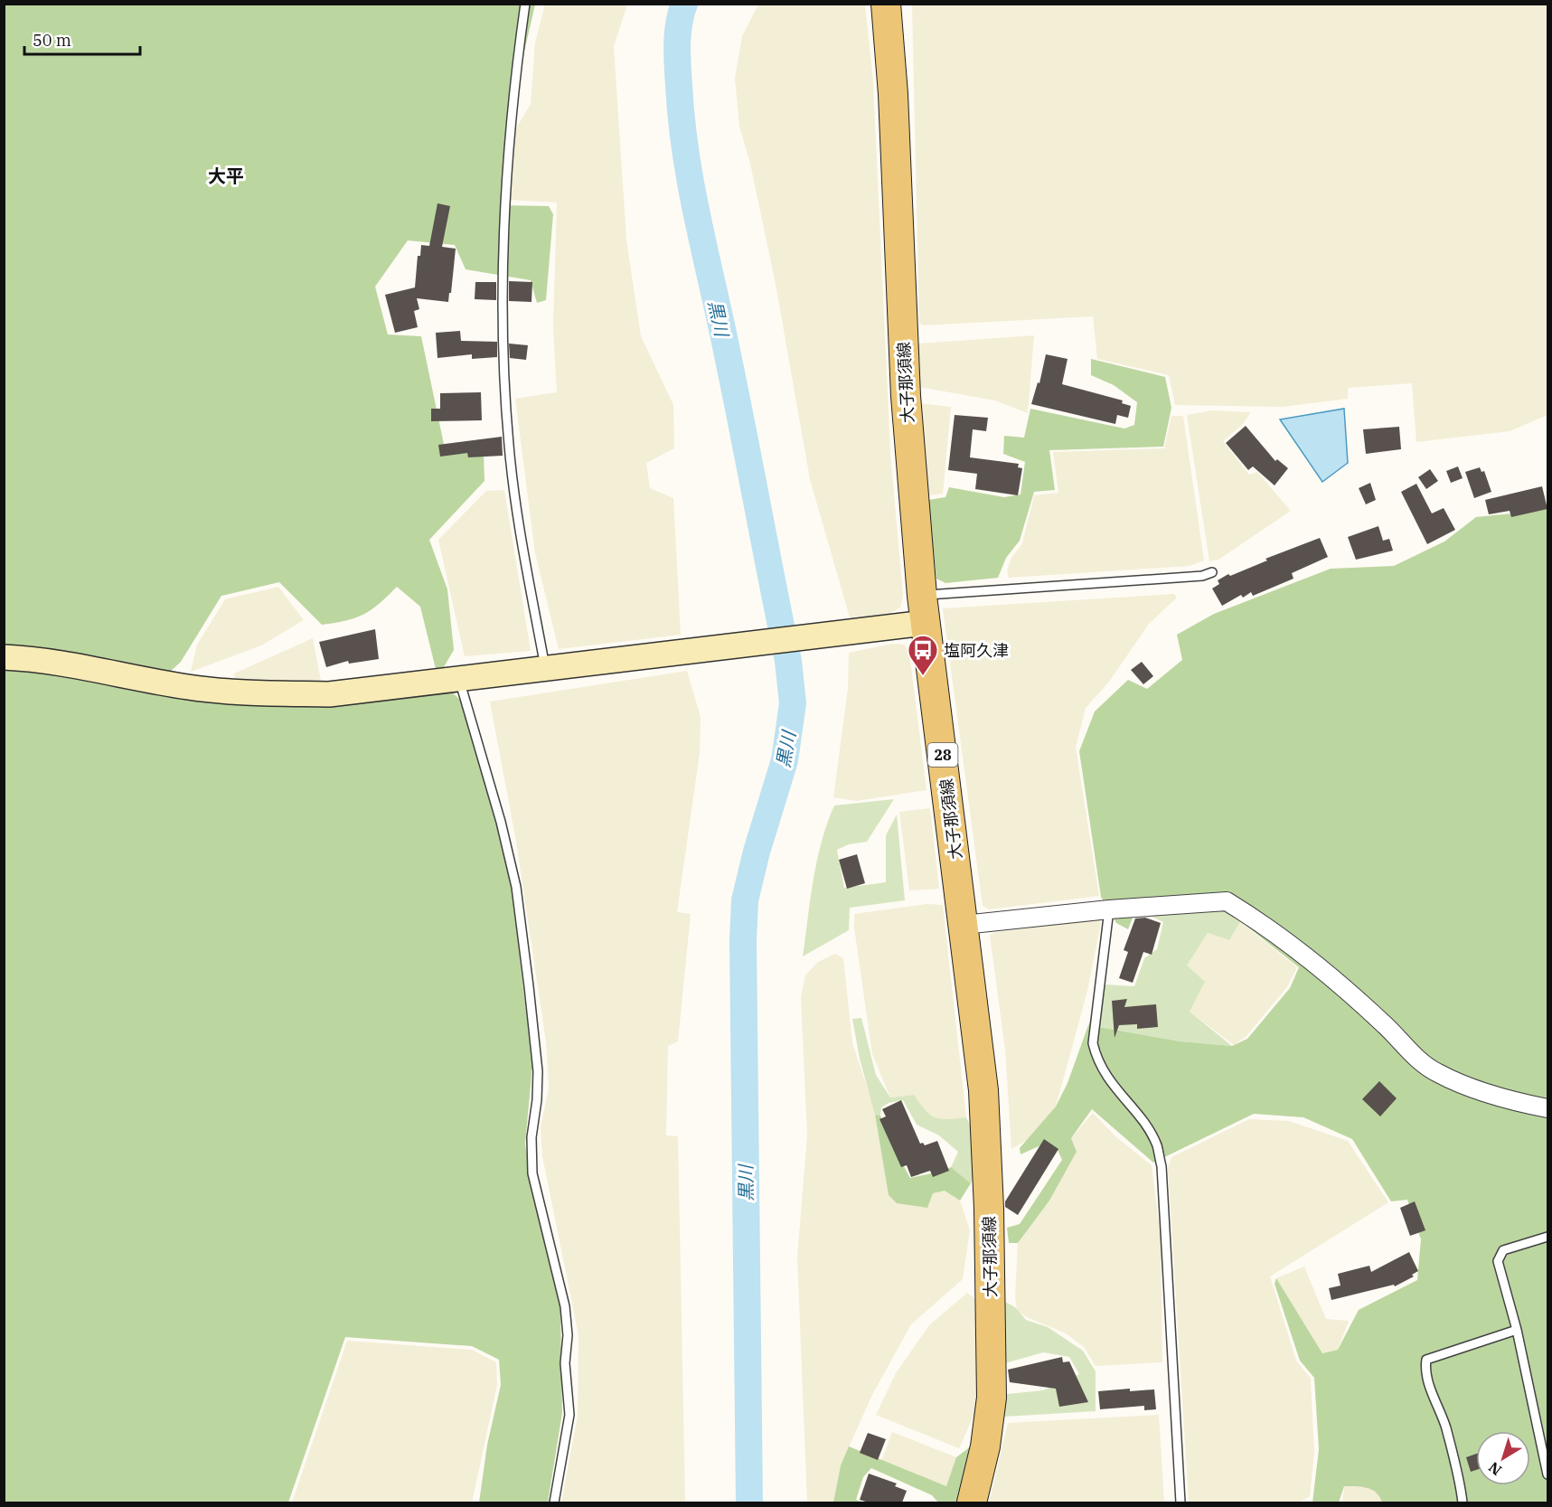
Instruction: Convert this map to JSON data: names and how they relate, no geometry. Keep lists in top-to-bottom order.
{
  "streets": {
    "main road": ["大子那須線", "28"]
  },
  "districts": ["大平"],
  "water": ["黒川"],
  "places": {
    "bus stop": ["塩阿久津"]
  },
  "scale_bar": "50 m",
  "north": "bottom left"
}
